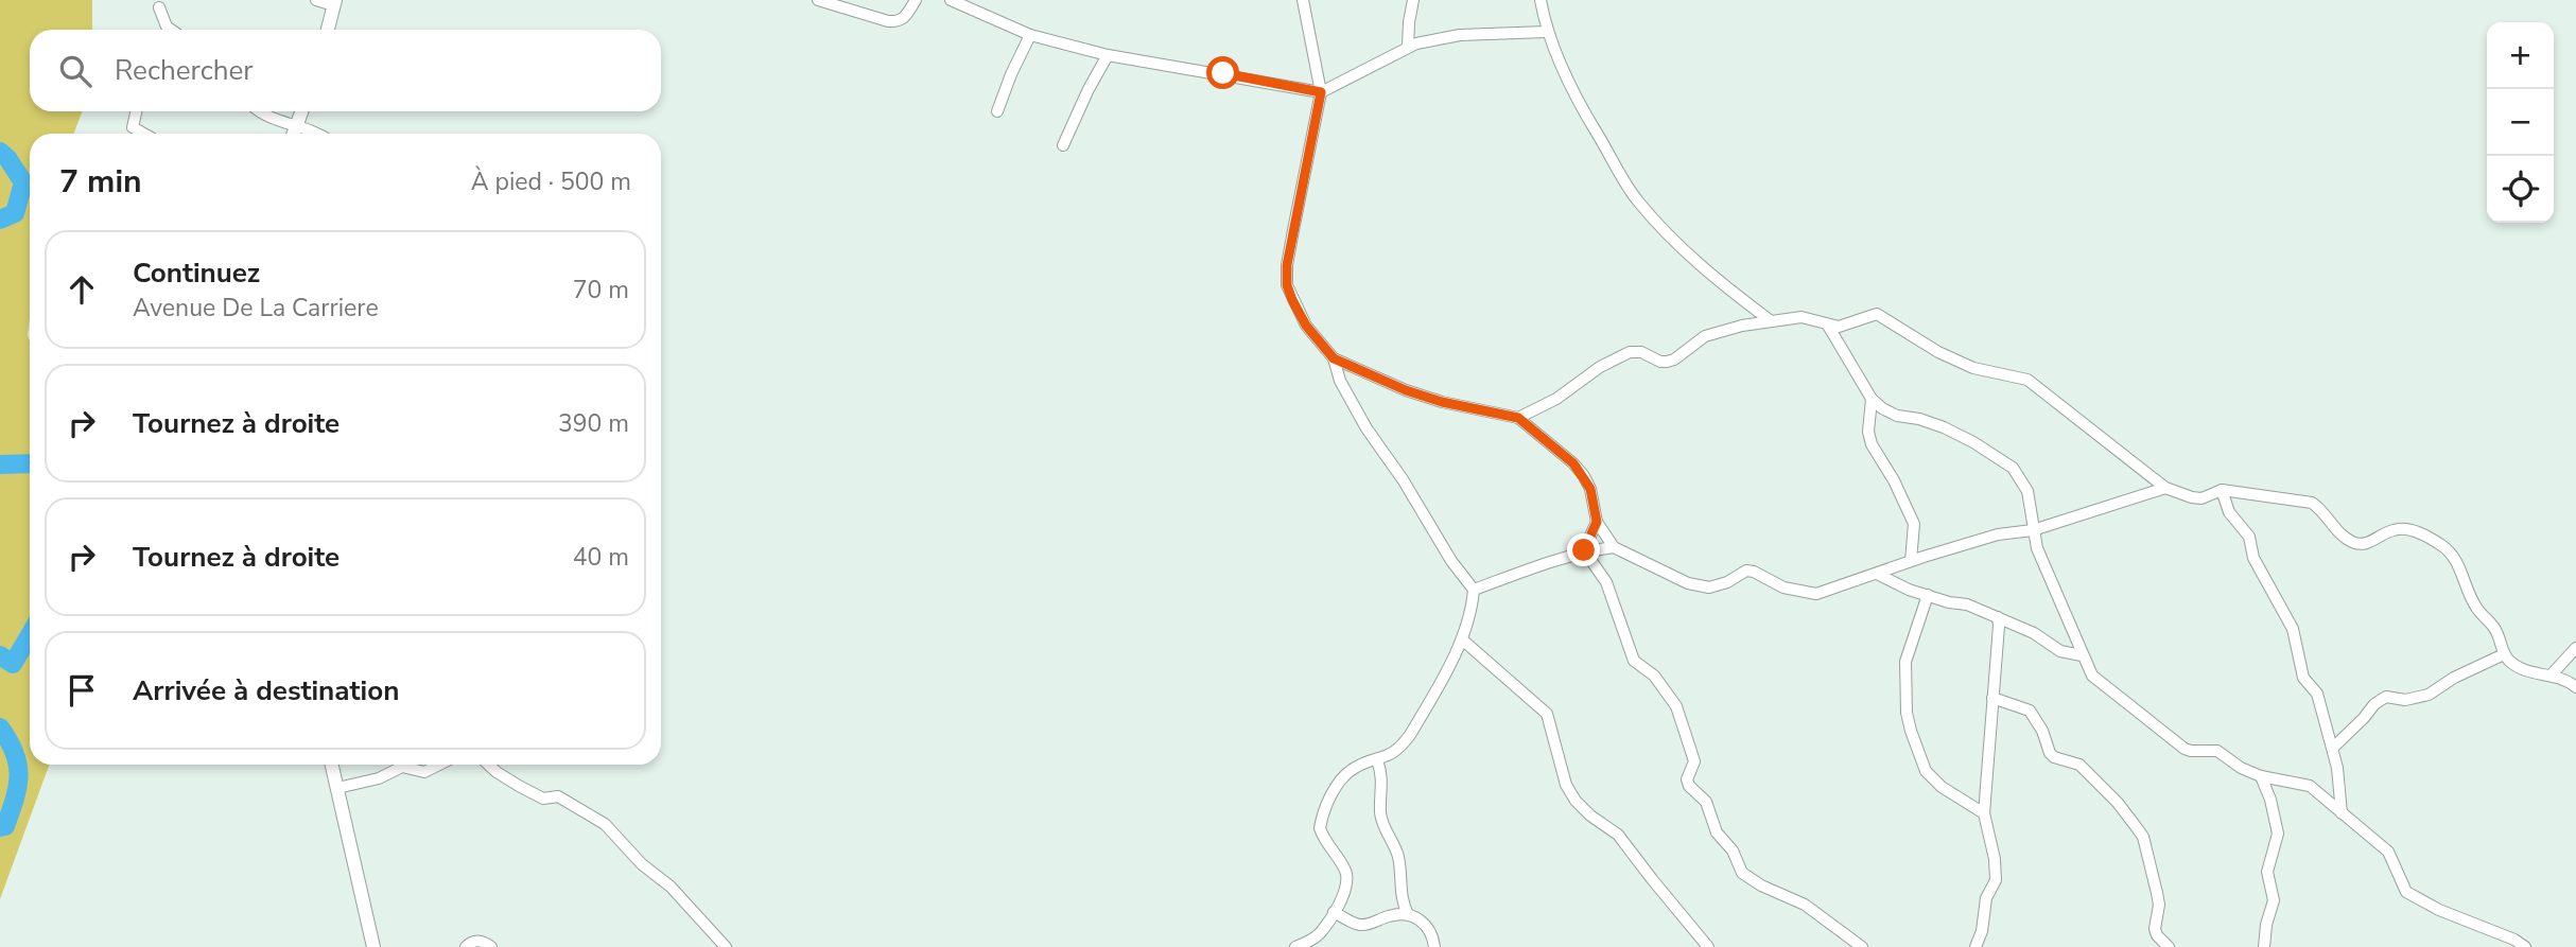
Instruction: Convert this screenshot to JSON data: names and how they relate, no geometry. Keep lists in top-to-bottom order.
{
  "page": {
    "map_buttons": ["+", "−"],
    "search": "Rechercher",
    "heading": ["7 min", "À pied · 500 m"],
    "list": [
      ["Continuez", "Avenue De La Carriere", "70 m"],
      ["Tournez à droite", "390 m"],
      ["Tournez à droite", "40 m"],
      "Arrivée à destination"
    ]
  }
}
